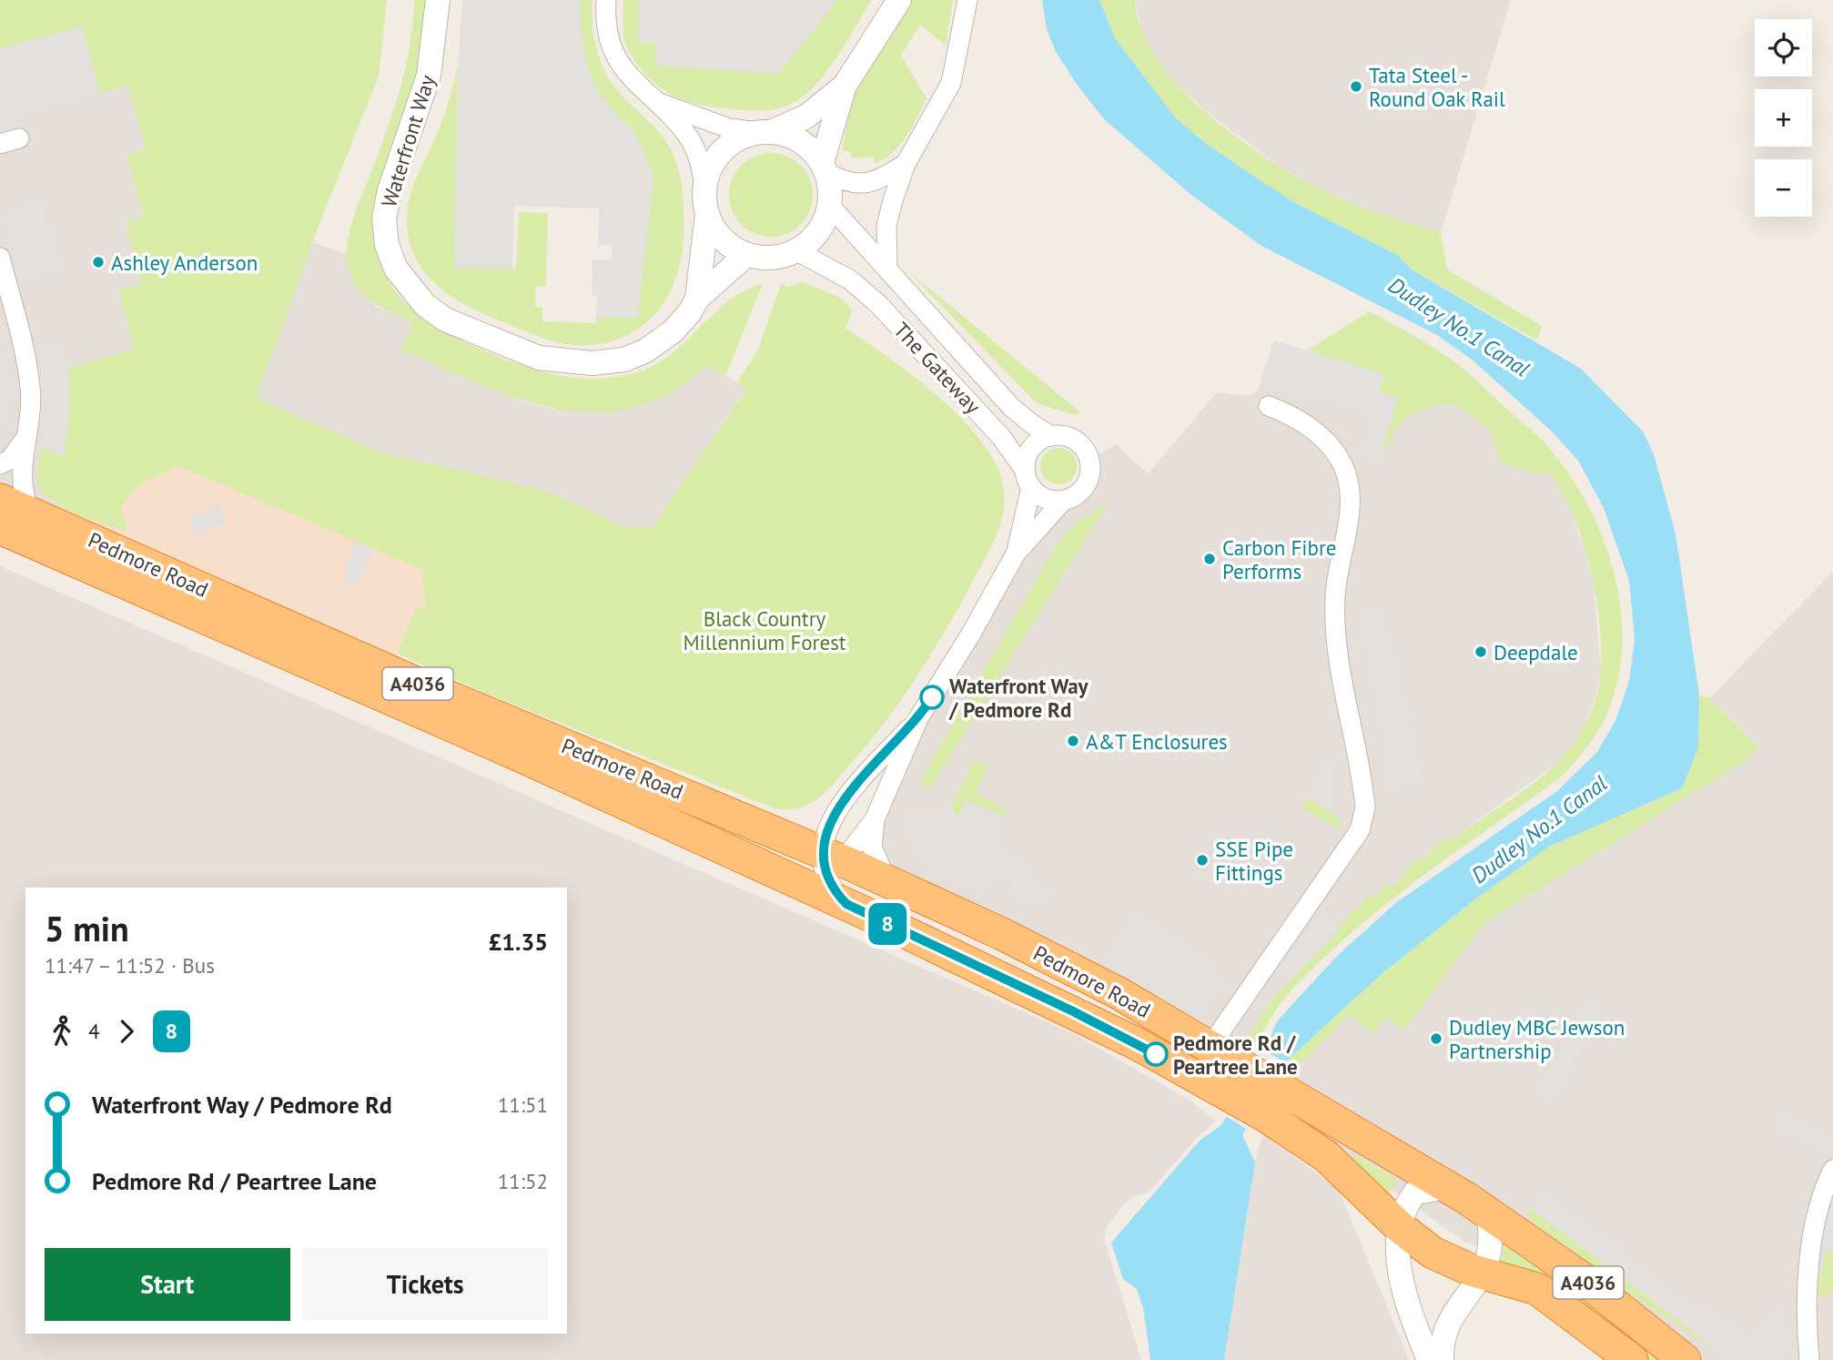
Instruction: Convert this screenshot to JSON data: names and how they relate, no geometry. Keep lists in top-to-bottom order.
{
  "streets": {
    "highway": ["Pedmore Road", "A4036"],
    "street": ["Waterfront Way", "The Gateway"]
  },
  "crossings": [
    ["Waterfront Way", "The Gateway"],
    ["The Gateway", "Pedmore Road"],
    ["Pedmore Road", "A4036"]
  ],
  "water": ["Dudley No.1 Canal"],
  "parks": ["Black Country Millennium Forest"],
  "places": [
    "Tata Steel - Round Oak Rail",
    "Ashley Anderson",
    "Carbon Fibre Performs",
    "Deepdale",
    "Waterfront Way / Pedmore Rd",
    "A&T Enclosures",
    "SSE Pipe Fittings",
    "Dudley MBC Jewson Partnership",
    "Pedmore Rd / Peartree Lane"
  ],
  "lines": ["bus line 8"],
  "page": {
    "on_map": "8",
    "map_buttons": ["+", "−"],
    "heading": ["5 min", "11:47 – 11:52 · Bus", "£1.35"],
    "legs": ["4", "8"],
    "list": [
      {
        "name": "Waterfront Way / Pedmore Rd",
        "value": "11:51"
      },
      {
        "name": "Pedmore Rd / Peartree Lane",
        "value": "11:52"
      }
    ],
    "buttons": ["Start", "Tickets"]
  }
}
